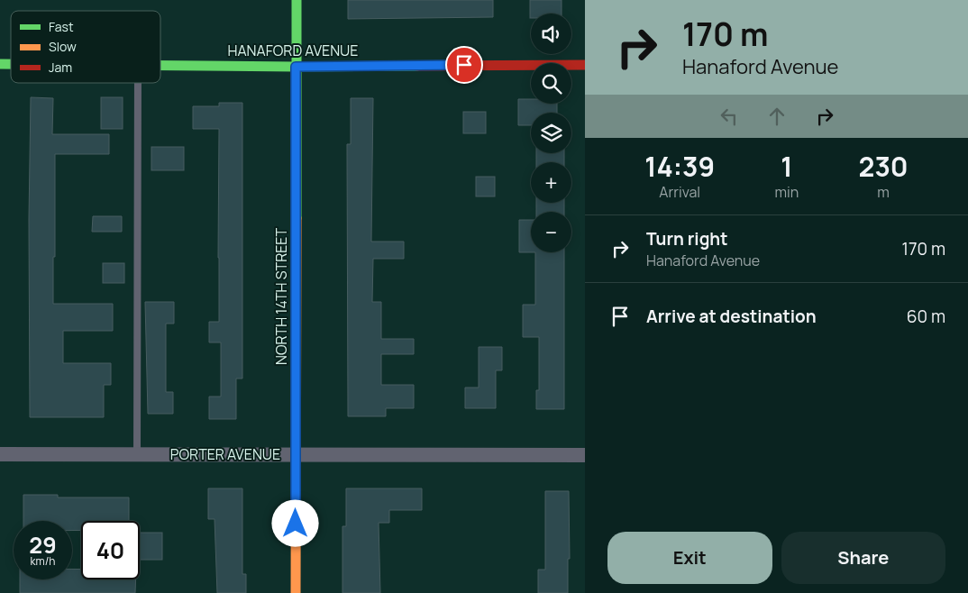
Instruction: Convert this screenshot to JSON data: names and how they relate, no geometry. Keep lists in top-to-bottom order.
{
  "streets": {
    "street": ["HANAFORD AVENUE", "NORTH 14TH STREET", "PORTER AVENUE"]
  },
  "crossings": [
    ["HANAFORD AVENUE", "NORTH 14TH STREET"],
    ["NORTH 14TH STREET", "PORTER AVENUE"]
  ],
  "legend": ["Fast", "Slow", "Jam"],
  "page": {
    "turn": ["170 m", "Hanaford Avenue"],
    "map_buttons": ["+", "−"],
    "eta": [
      "14:39",
      "Arrival",
      "1",
      "min",
      "230",
      "m"
    ],
    "list": [
      {
        "name": "Turn right",
        "note": "Hanaford Avenue",
        "value": "170 m"
      },
      {
        "name": "Arrive at destination",
        "value": "60 m"
      }
    ],
    "speed": "29 km/h",
    "limit": "40",
    "buttons": ["Exit", "Share"]
  }
}
